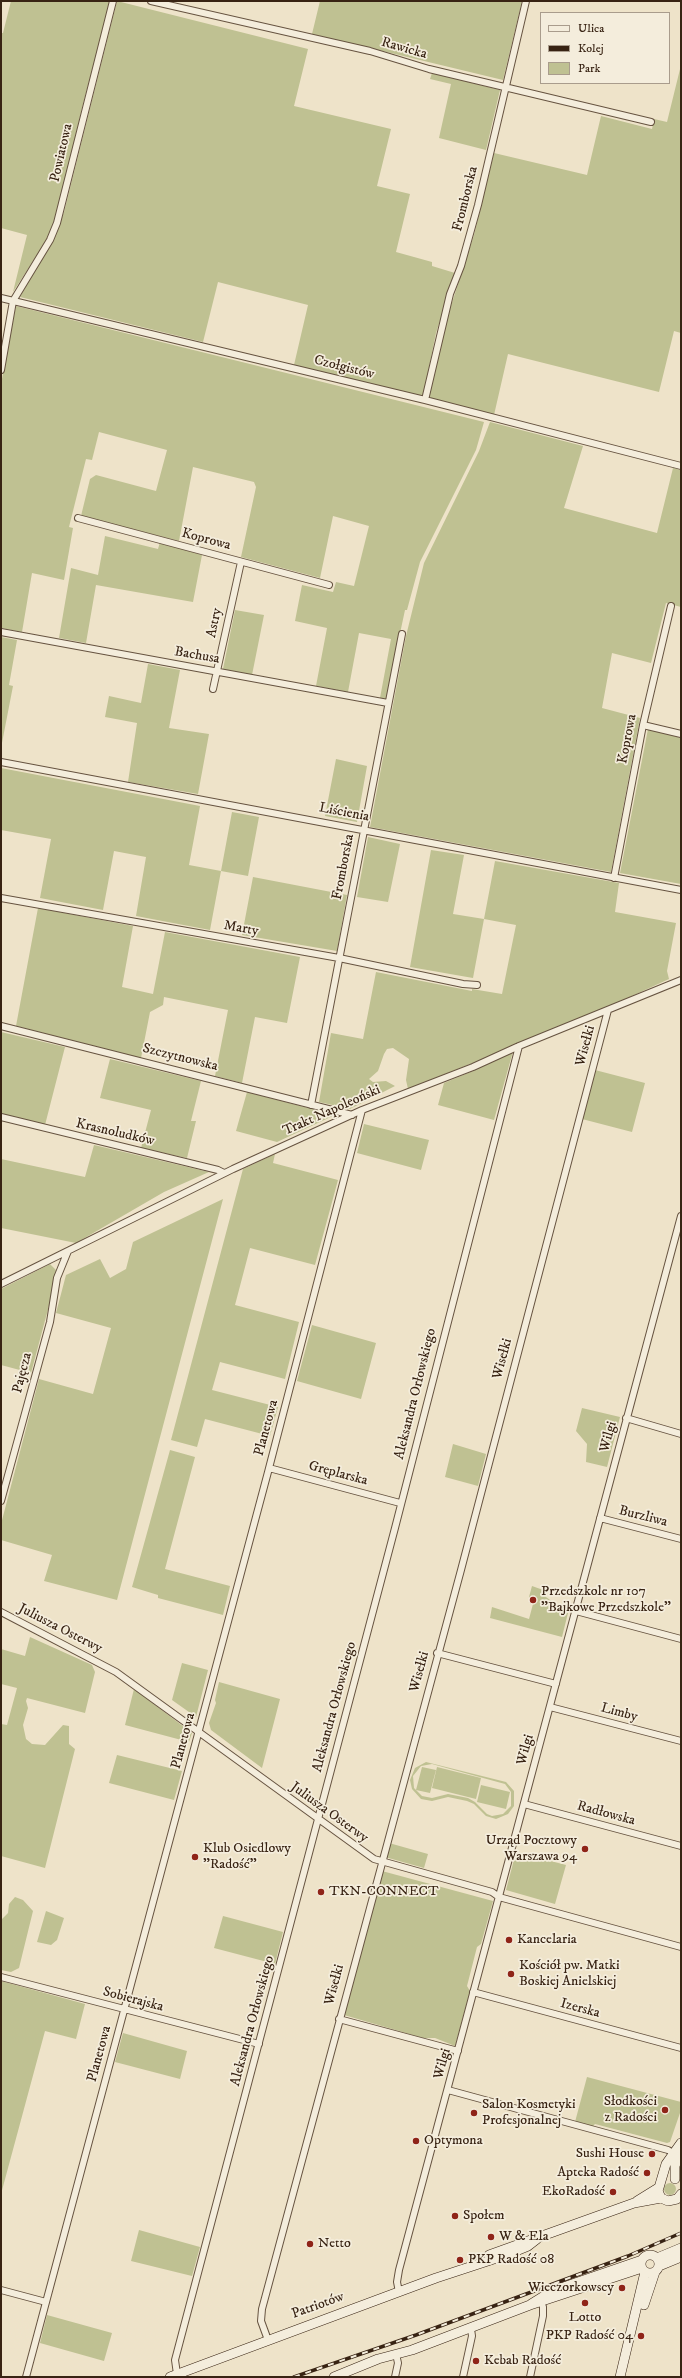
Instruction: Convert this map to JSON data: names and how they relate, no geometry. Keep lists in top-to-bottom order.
{
  "streets": {
    "main road": ["Patriotów"],
    "street": [
      "Rawicka",
      "Powiatowa",
      "Fromborska",
      "Czołgistów",
      "Koprowa",
      "Astry",
      "Bachusa",
      "Liścienia",
      "Marty",
      "Wisełki",
      "Szczytnowska",
      "Trakt Napoleoński",
      "Krasnoludków",
      "Pajęcza",
      "Aleksandra Orłowskiego",
      "Planetowa",
      "Wilgi",
      "Gręplarska",
      "Burzliwa",
      "Juliusza Osterwy",
      "Limby",
      "Radłowska",
      "Sobierajska",
      "Izerska"
    ]
  },
  "crossings": [
    ["Rawicka", "Fromborska"],
    ["Powiatowa", "Czołgistów"],
    ["Fromborska", "Czołgistów"],
    ["Fromborska", "Bachusa"],
    ["Fromborska", "Liścienia"],
    ["Fromborska", "Marty"],
    ["Fromborska", "Szczytnowska"],
    ["Koprowa", "Astry"],
    ["Koprowa", "Liścienia"],
    ["Astry", "Bachusa"],
    ["Wisełki", "Trakt Napoleoński"],
    ["Wisełki", "Juliusza Osterwy"],
    ["Wisełki", "Patriotów"],
    ["Szczytnowska", "Trakt Napoleoński"],
    ["Trakt Napoleoński", "Krasnoludków"],
    ["Trakt Napoleoński", "Pajęcza"],
    ["Trakt Napoleoński", "Aleksandra Orłowskiego"],
    ["Trakt Napoleoński", "Planetowa"],
    ["Aleksandra Orłowskiego", "Gręplarska"],
    ["Aleksandra Orłowskiego", "Juliusza Osterwy"],
    ["Aleksandra Orłowskiego", "Sobierajska"],
    ["Aleksandra Orłowskiego", "Patriotów"],
    ["Planetowa", "Gręplarska"],
    ["Planetowa", "Juliusza Osterwy"],
    ["Planetowa", "Sobierajska"],
    ["Wilgi", "Burzliwa"],
    ["Wilgi", "Juliusza Osterwy"],
    ["Wilgi", "Limby"],
    ["Wilgi", "Radłowska"],
    ["Wilgi", "Izerska"],
    ["Wilgi", "Patriotów"]
  ],
  "places": [
    "Przedszkole nr 107 \"Bajkowe Przedszkole\"",
    "Urząd Pocztowy Warszawa 94",
    "Klub Osiedlowy \"Radość\"",
    "TKN-CONNECT",
    "Kancelaria",
    "Kościół pw. Matki Boskiej Anielskiej",
    "Słodkości z Radości",
    "Salon Kosmetyki Profesjonalnej",
    "Optymona",
    "Sushi House",
    "Apteka Radość",
    "EkoRadość",
    "Społem",
    "W & Ela",
    "Netto",
    "PKP Radość 08",
    "Wieczorkowscy",
    "Lotto",
    "PKP Radość 04",
    "Kebab Radość"
  ],
  "legend": ["Ulica", "Kolej", "Park"]
}
